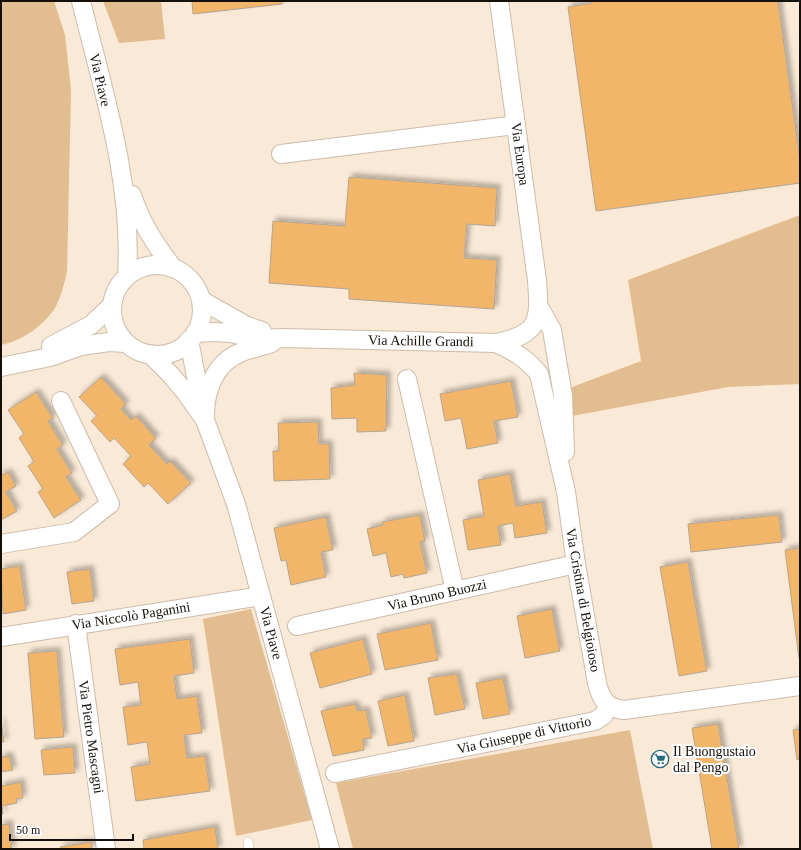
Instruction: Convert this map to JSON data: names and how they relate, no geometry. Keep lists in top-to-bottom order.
{
  "streets": {
    "street": [
      "Via Piave",
      "Via Europa",
      "Via Achille Grandi",
      "Via Bruno Buozzi",
      "Via Cristina di Belgioioso",
      "Via Niccolò Paganini",
      "Via Giuseppe di Vittorio",
      "Via Pietro Mascagni"
    ]
  },
  "crossings": [
    ["Via Piave", "Via Achille Grandi"],
    ["Via Piave", "Via Niccolò Paganini"],
    ["Via Europa", "Via Cristina di Belgioioso"],
    ["Via Achille Grandi", "Via Cristina di Belgioioso"],
    ["Via Bruno Buozzi", "Via Cristina di Belgioioso"],
    ["Via Cristina di Belgioioso", "Via Giuseppe di Vittorio"],
    ["Via Niccolò Paganini", "Via Pietro Mascagni"]
  ],
  "places": {
    "supermarket": ["Il Buongustaio dal Pengo"]
  },
  "scale_bar": "50 m"
}
